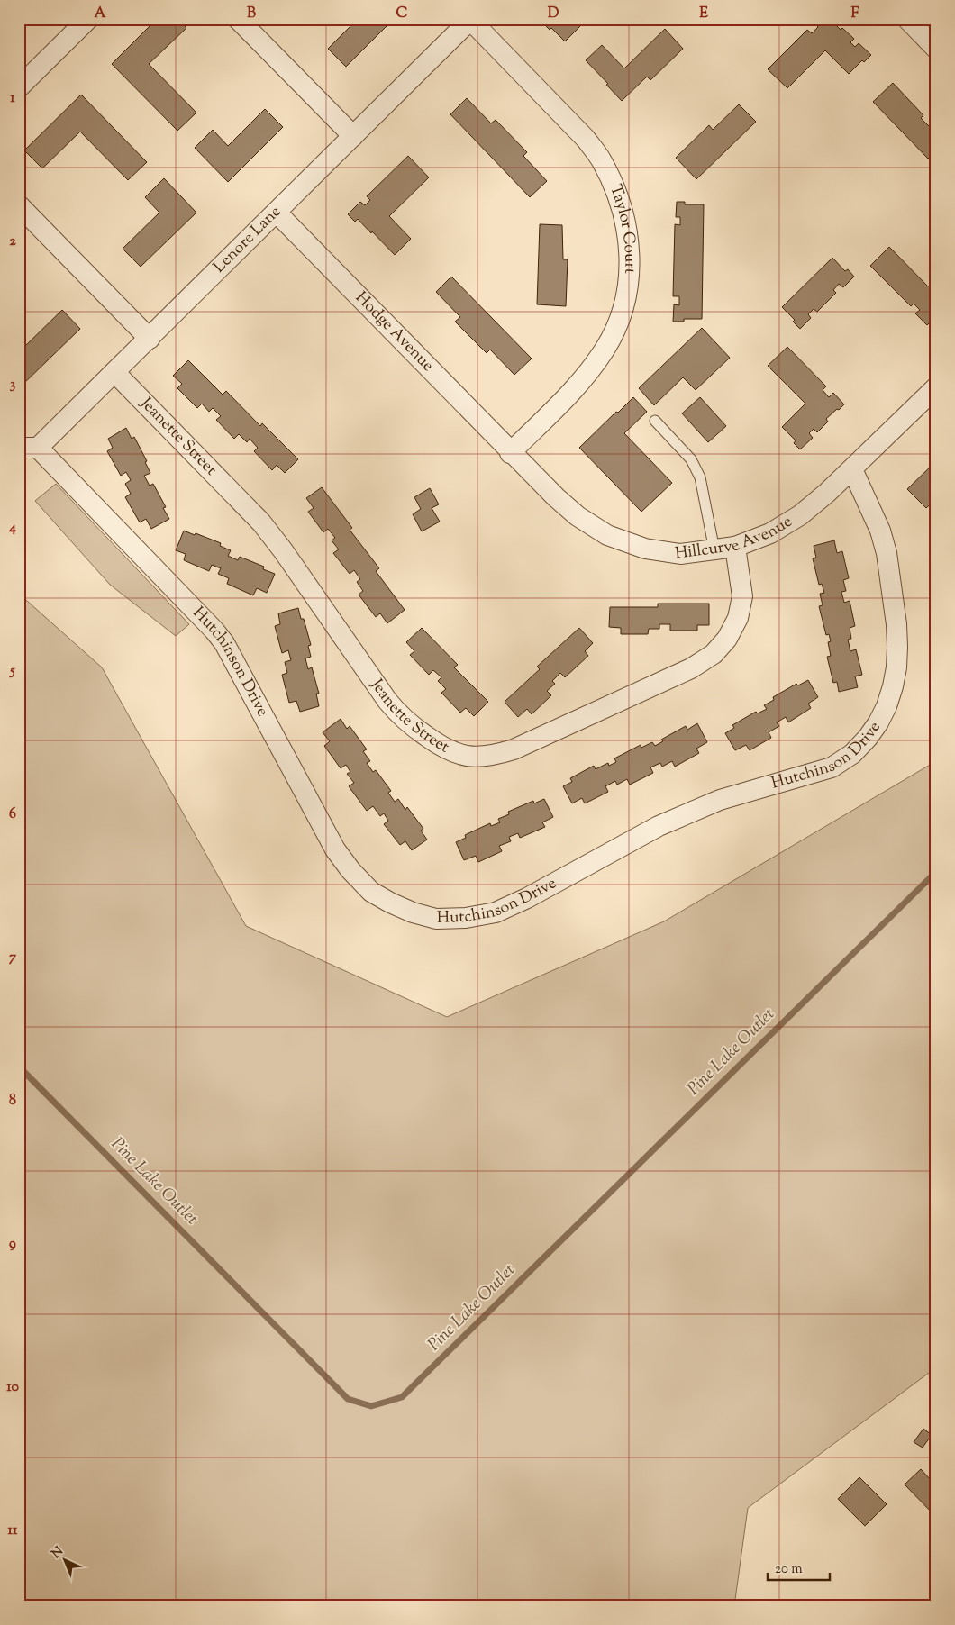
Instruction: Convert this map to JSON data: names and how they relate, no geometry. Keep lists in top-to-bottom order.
{
  "streets": {
    "street": [
      "Taylor Court",
      "Lenore Lane",
      "Hodge Avenue",
      "Jeanette Street",
      "Hillcurve Avenue",
      "Hutchinson Drive"
    ]
  },
  "crossings": [
    ["Taylor Court", "Lenore Lane"],
    ["Taylor Court", "Hodge Avenue"],
    ["Taylor Court", "Hillcurve Avenue"],
    ["Lenore Lane", "Hodge Avenue"],
    ["Lenore Lane", "Jeanette Street"],
    ["Lenore Lane", "Hutchinson Drive"],
    ["Hodge Avenue", "Hillcurve Avenue"],
    ["Jeanette Street", "Hillcurve Avenue"],
    ["Hillcurve Avenue", "Hutchinson Drive"]
  ],
  "water": ["Pine Lake Outlet"],
  "scale_bar": "20 m",
  "north": "top left",
  "grid": {
    "columns": [
      "A",
      "B",
      "C",
      "D",
      "E",
      "F"
    ],
    "rows": [
      "1",
      "2",
      "3",
      "4",
      "5",
      "6",
      "7",
      "8",
      "9",
      "10",
      "11"
    ]
  }
}
